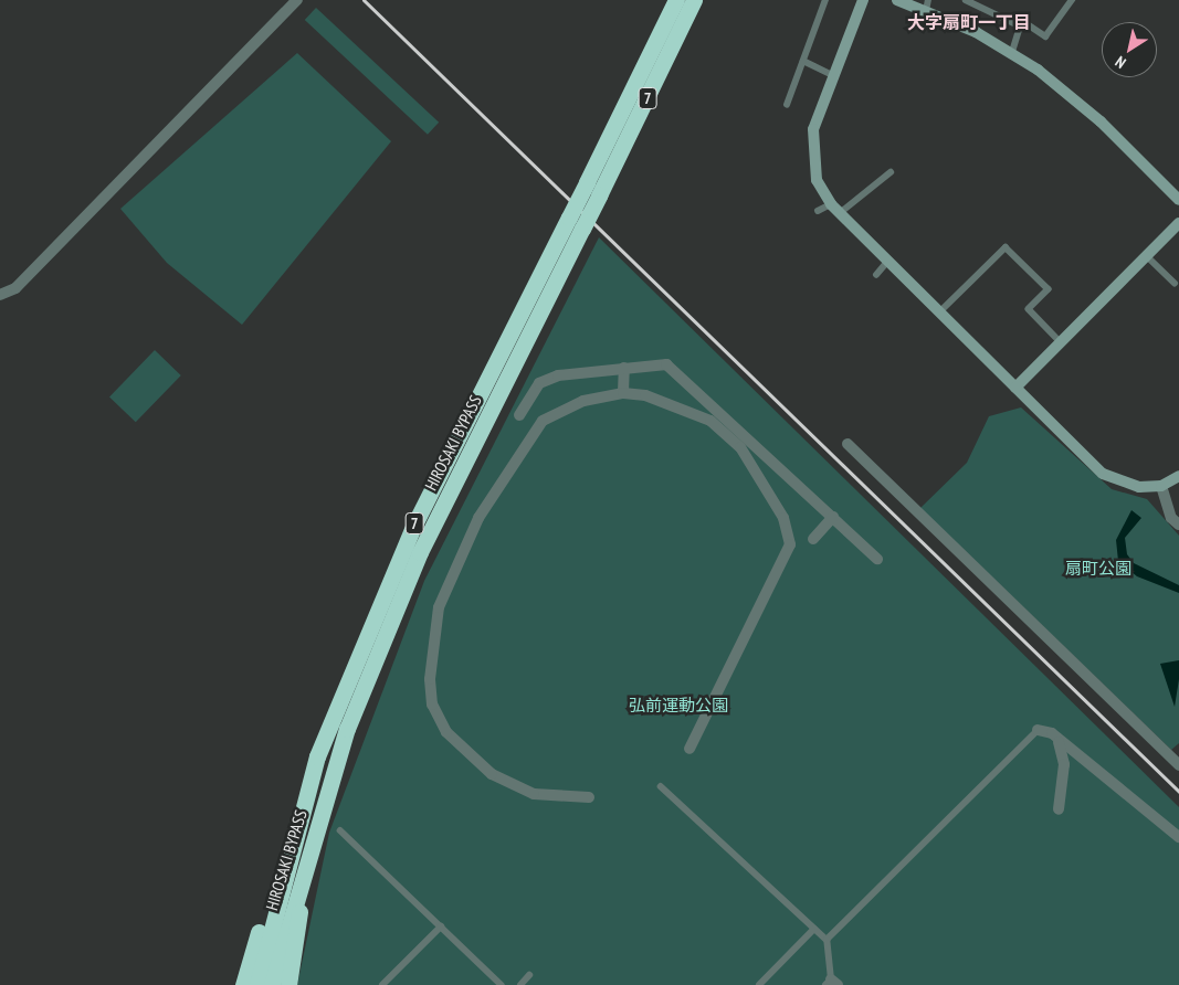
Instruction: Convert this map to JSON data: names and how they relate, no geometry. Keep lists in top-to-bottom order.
{
  "streets": {
    "highway": ["7", "HIROSAKI BYPASS"]
  },
  "crossings": [
    ["7", "HIROSAKI BYPASS"]
  ],
  "districts": ["大字扇町一丁目"],
  "parks": ["扇町公園", "弘前運動公園"],
  "north": "bottom left"
}
